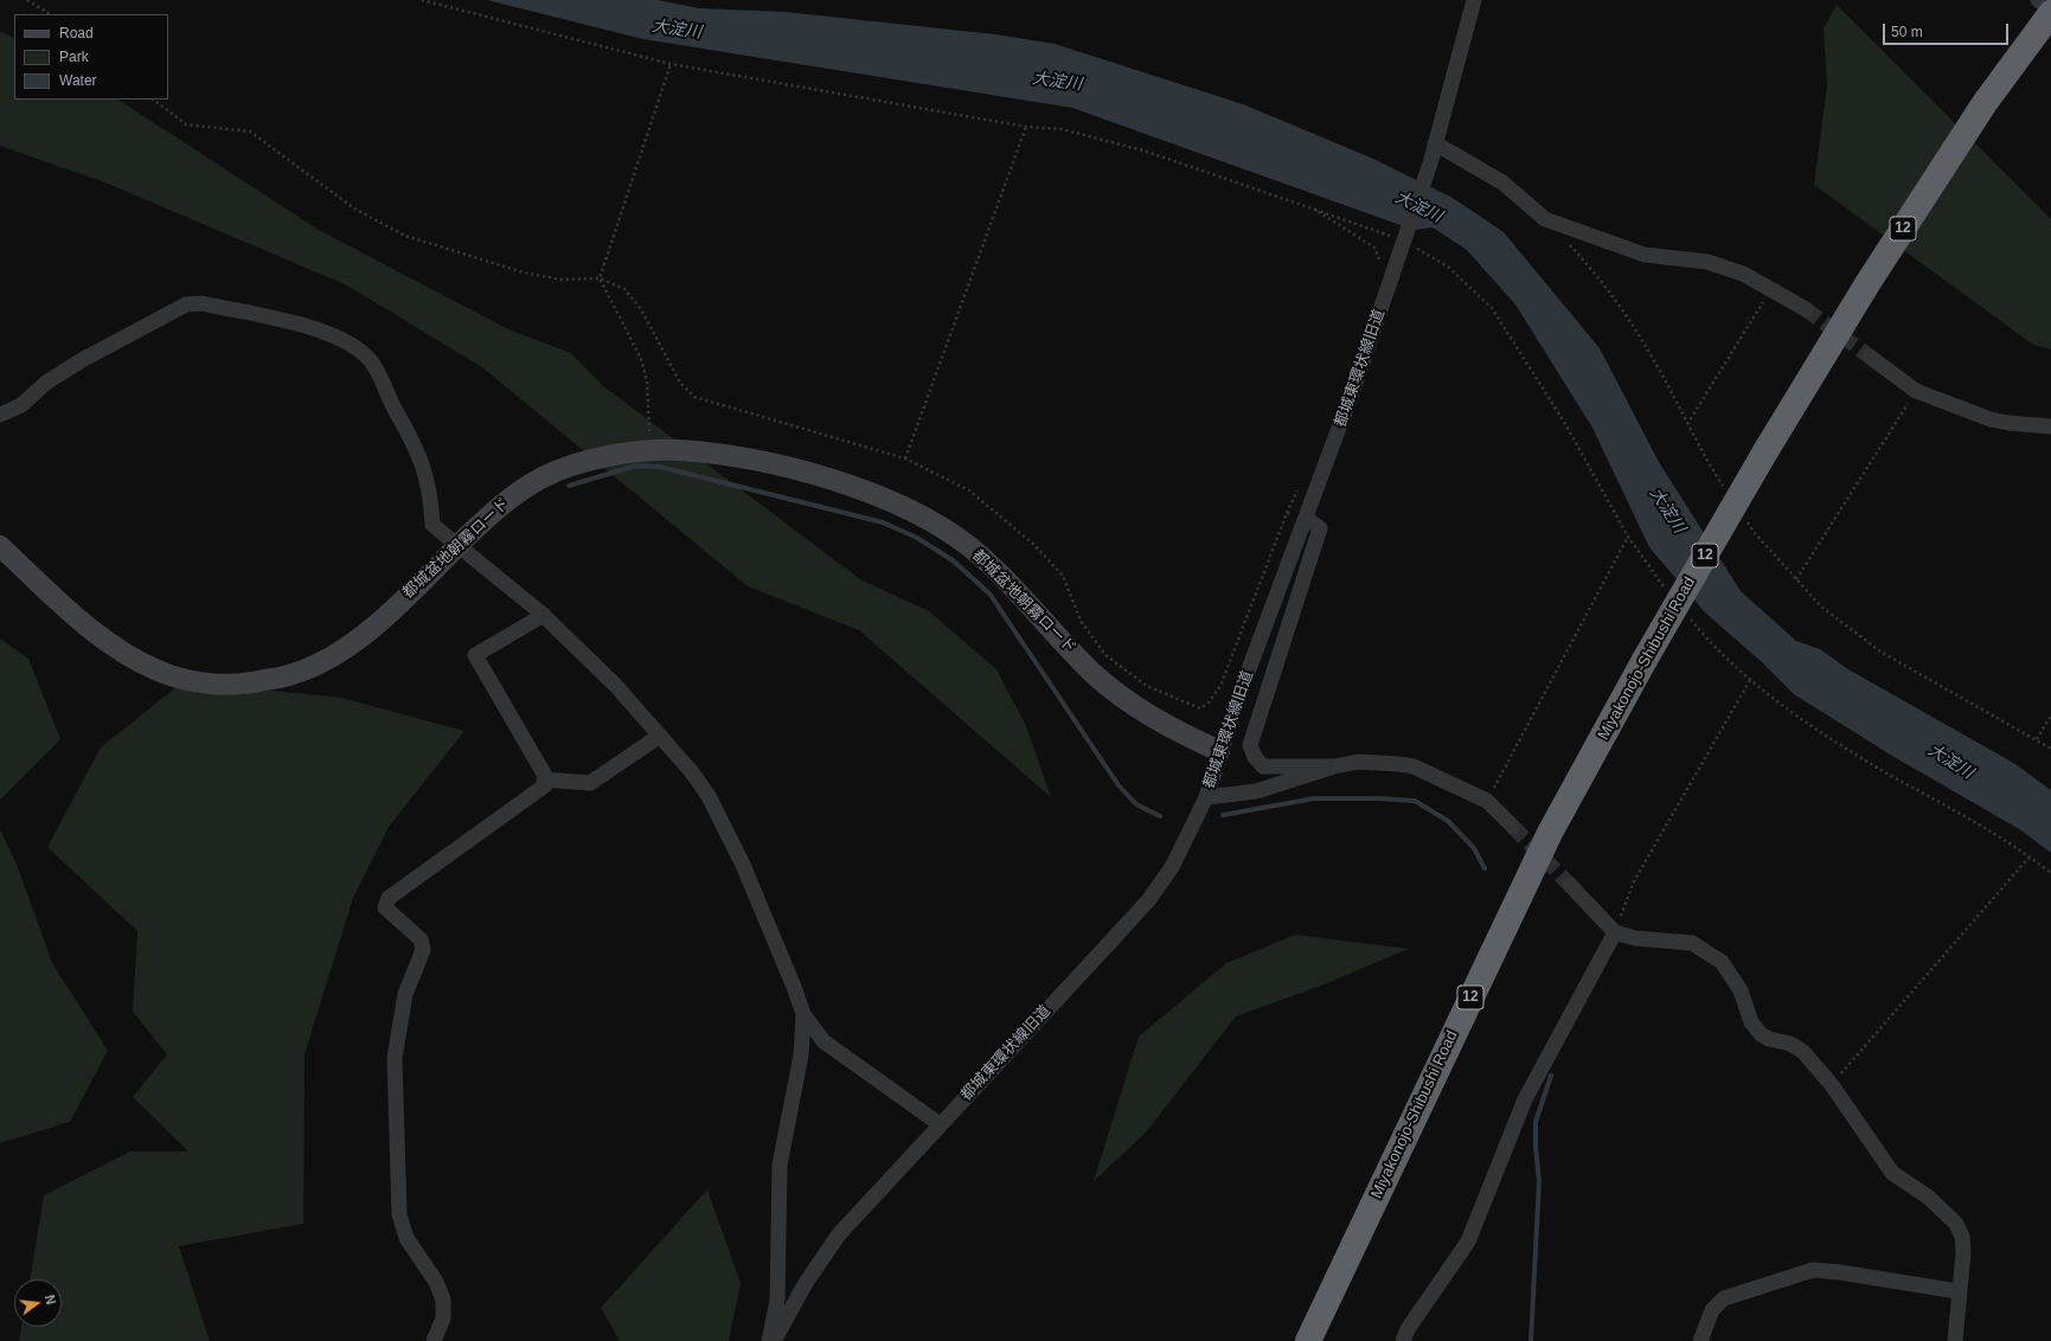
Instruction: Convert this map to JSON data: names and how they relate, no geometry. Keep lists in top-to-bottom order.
{
  "streets": {
    "highway": ["12", "Miyakonojo-Shibushi Road"],
    "street": ["都城東環状線旧道", "都城盆地朝霧ロード"]
  },
  "crossings": [
    ["都城東環状線旧道", "都城盆地朝霧ロード"]
  ],
  "water": ["大淀川"],
  "legend": ["Road", "Park", "Water"],
  "scale_bar": "50 m",
  "north": "right"
}
